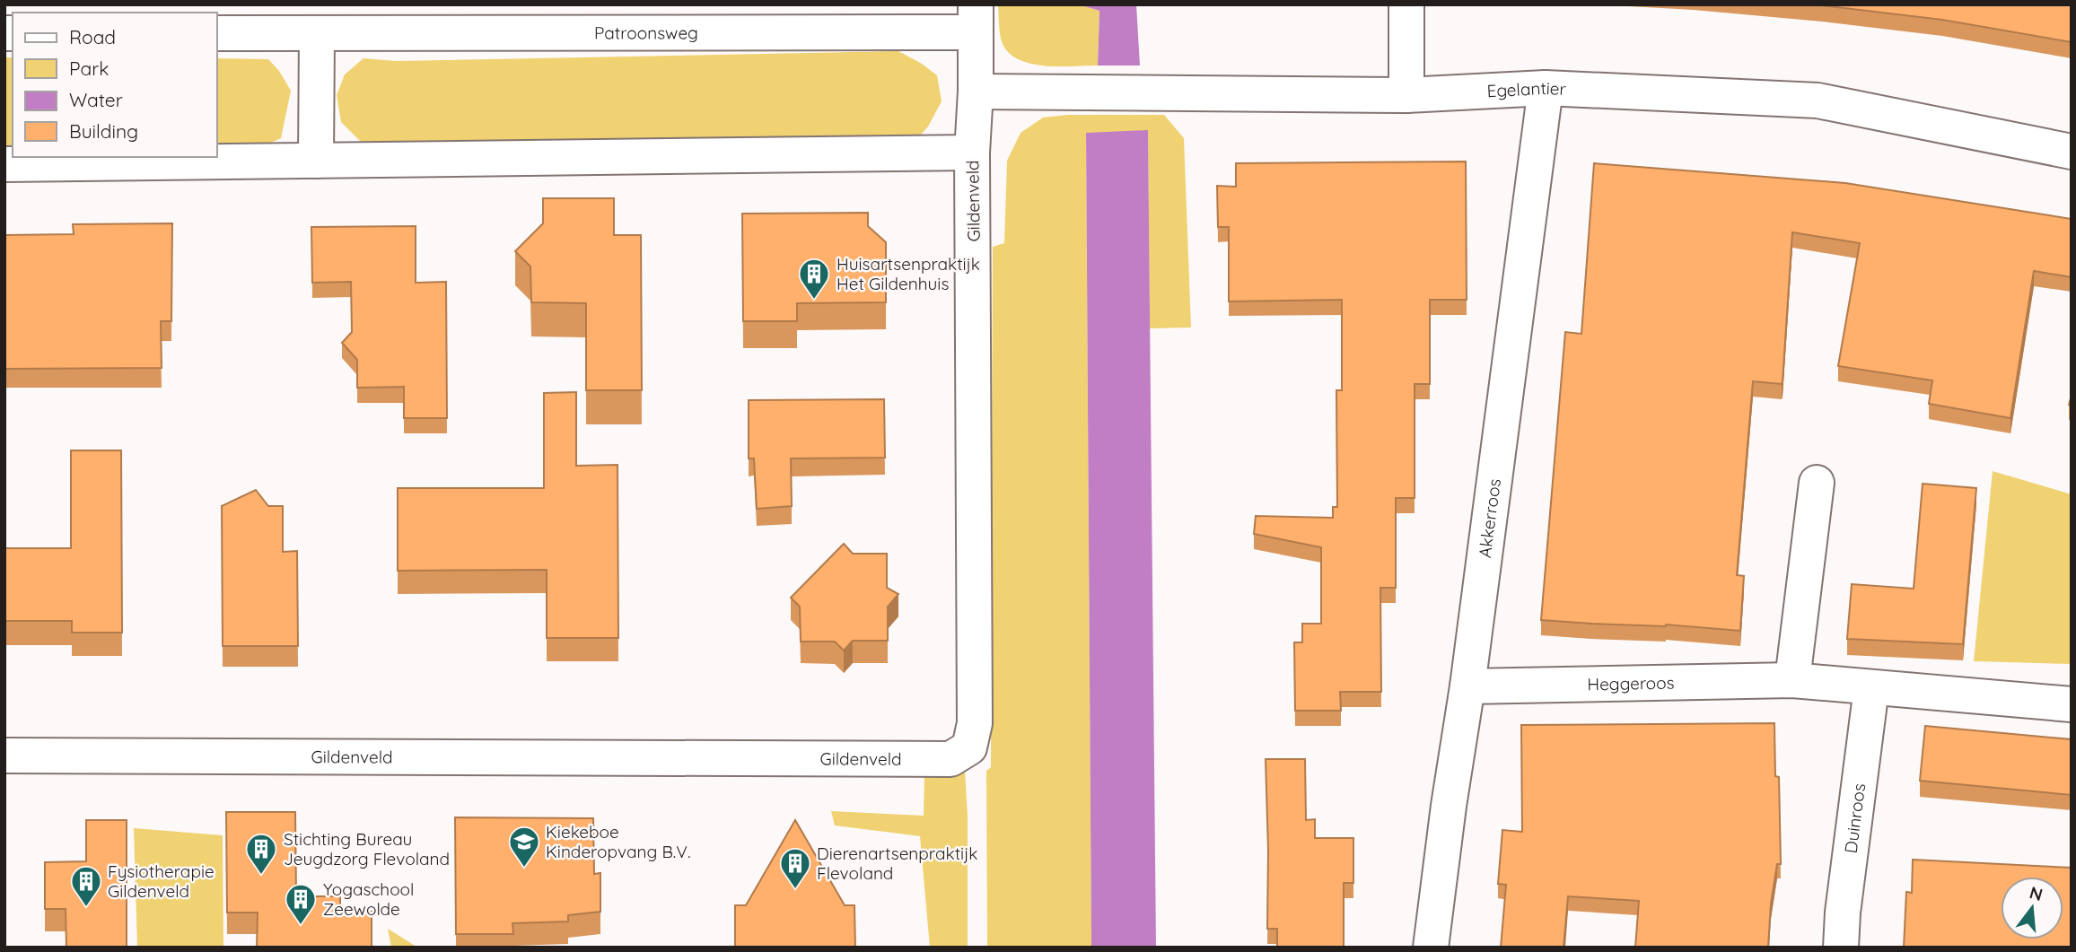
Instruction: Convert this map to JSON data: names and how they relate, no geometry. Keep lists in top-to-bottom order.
{
  "streets": {
    "street": [
      "Patroonsweg",
      "Egelantier",
      "Gildenveld",
      "Akkerroos",
      "Heggeroos",
      "Duinroos"
    ]
  },
  "crossings": [
    ["Patroonsweg", "Gildenveld"],
    ["Egelantier", "Gildenveld"],
    ["Egelantier", "Akkerroos"],
    ["Akkerroos", "Heggeroos"],
    ["Heggeroos", "Duinroos"]
  ],
  "places": {
    "building": [
      "Huisartsenpraktijk Het Gildenhuis",
      "Stichting Bureau Jeugdzorg Flevoland",
      "Dierenartsenpraktijk Flevoland",
      "Fysiotherapie Gildenveld",
      "Yogaschool Zeewolde"
    ],
    "school or university": ["Kiekeboe Kinderopvang B.V."]
  },
  "legend": [
    "Road",
    "Park",
    "Water",
    "Building"
  ],
  "north": "top"
}
